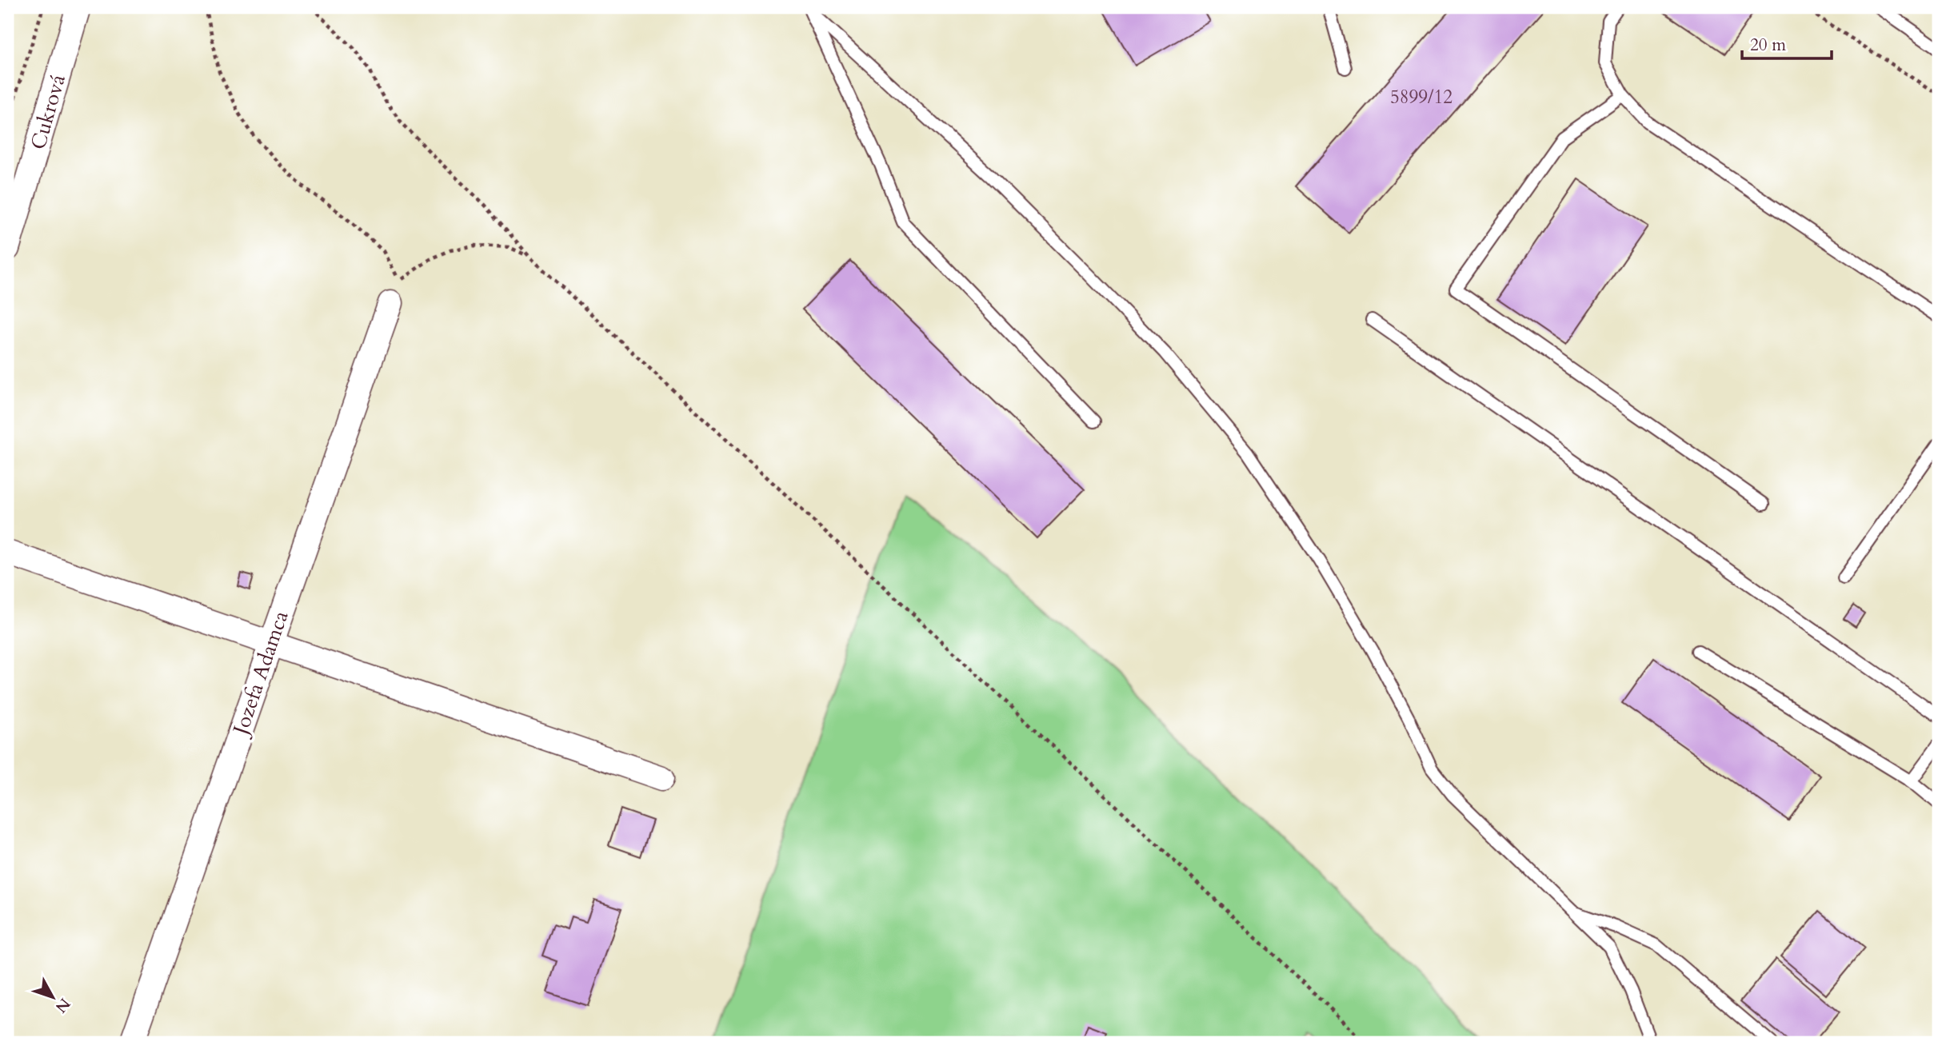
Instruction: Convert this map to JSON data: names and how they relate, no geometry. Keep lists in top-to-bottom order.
{
  "streets": {
    "street": ["Cukrová", "Jozefa Adamca"]
  },
  "house_numbers": ["5899/12"],
  "scale_bar": "20 m",
  "north": "bottom right"
}
